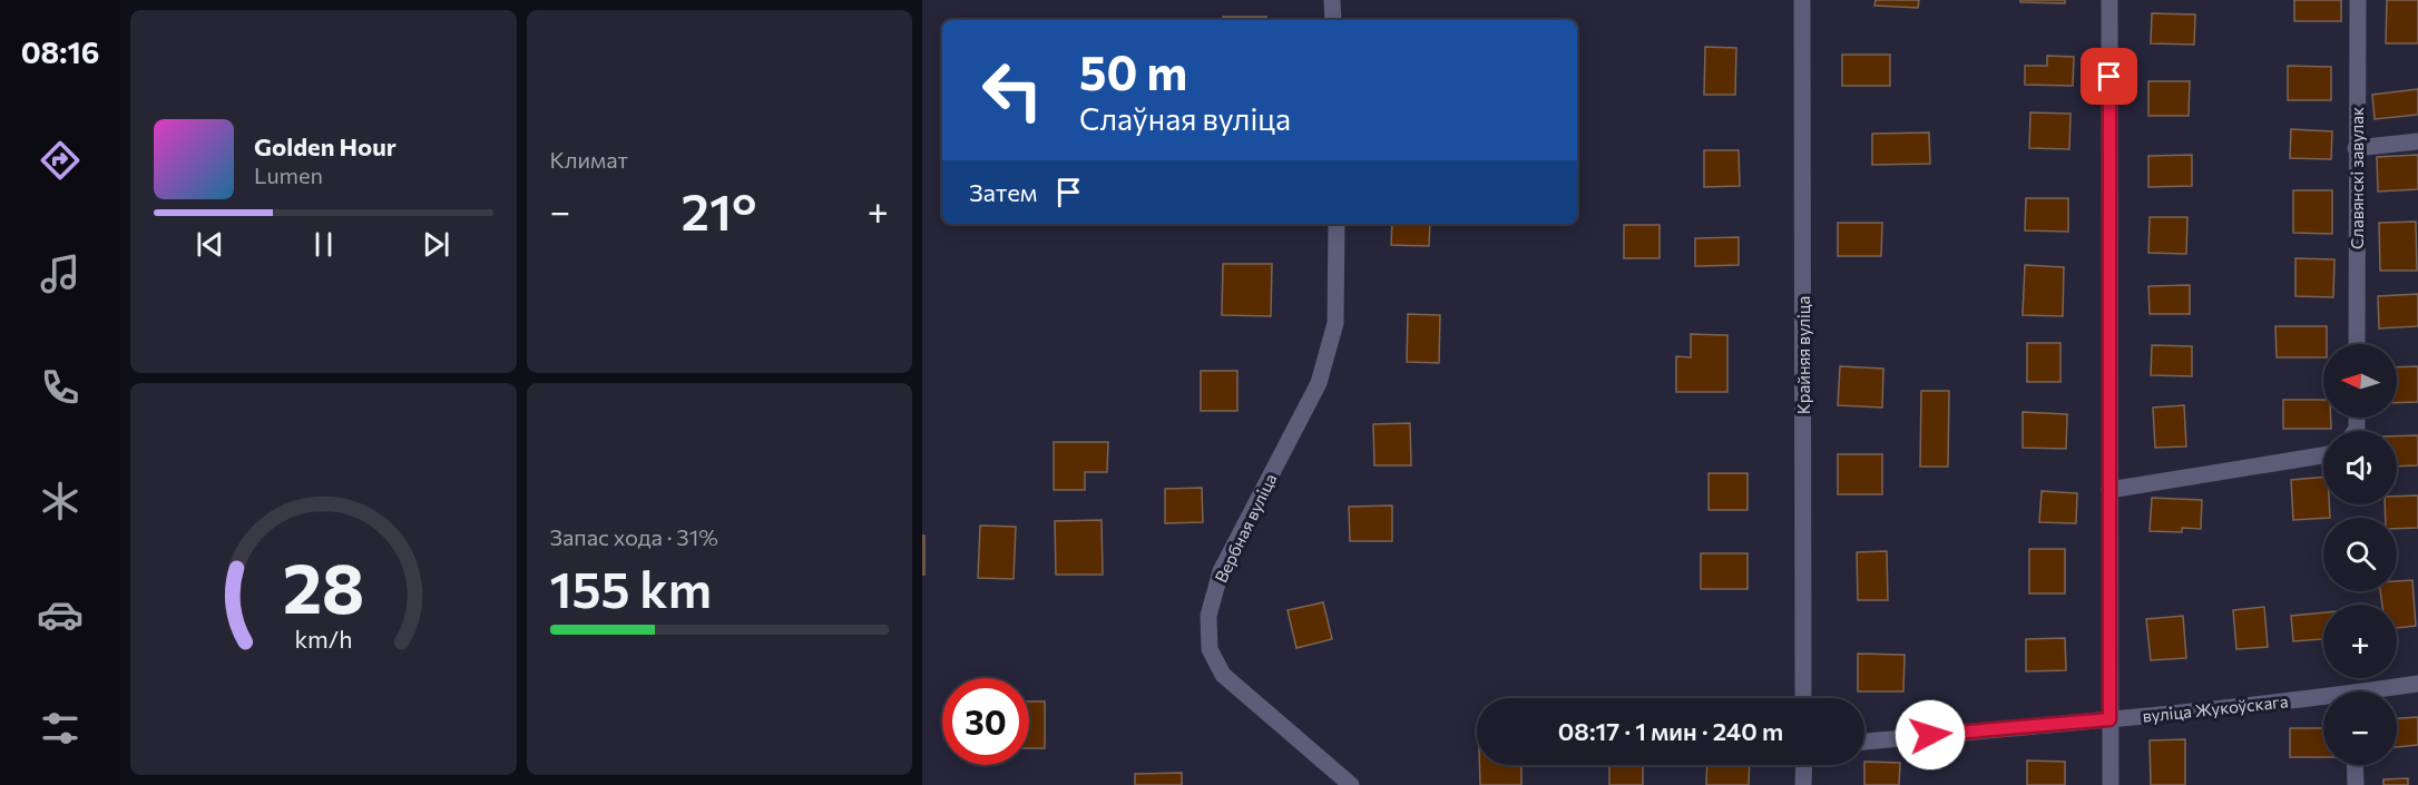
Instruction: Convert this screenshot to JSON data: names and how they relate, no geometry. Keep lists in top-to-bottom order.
{
  "streets": {
    "street": [
      "Славянскі завулак",
      "Крайняя вуліца",
      "Вербная вуліца",
      "вуліца Жукоўскага"
    ]
  },
  "north": "left",
  "page": {
    "tabs": "08:16",
    "tile": [
      "Климат",
      ["Запас хода · 31%", "155 km"]
    ],
    "turn": ["50 m", "Слаўная вуліца"],
    "song": ["Golden Hour", "Lumen"],
    "then": "Затем",
    "heat": ["−", "21°", "+"],
    "map_buttons": ["+", "−"],
    "limit": "30",
    "trip": "08:17 · 1 мин · 240 m",
    "gauge": ["28", "km/h"]
  }
}
